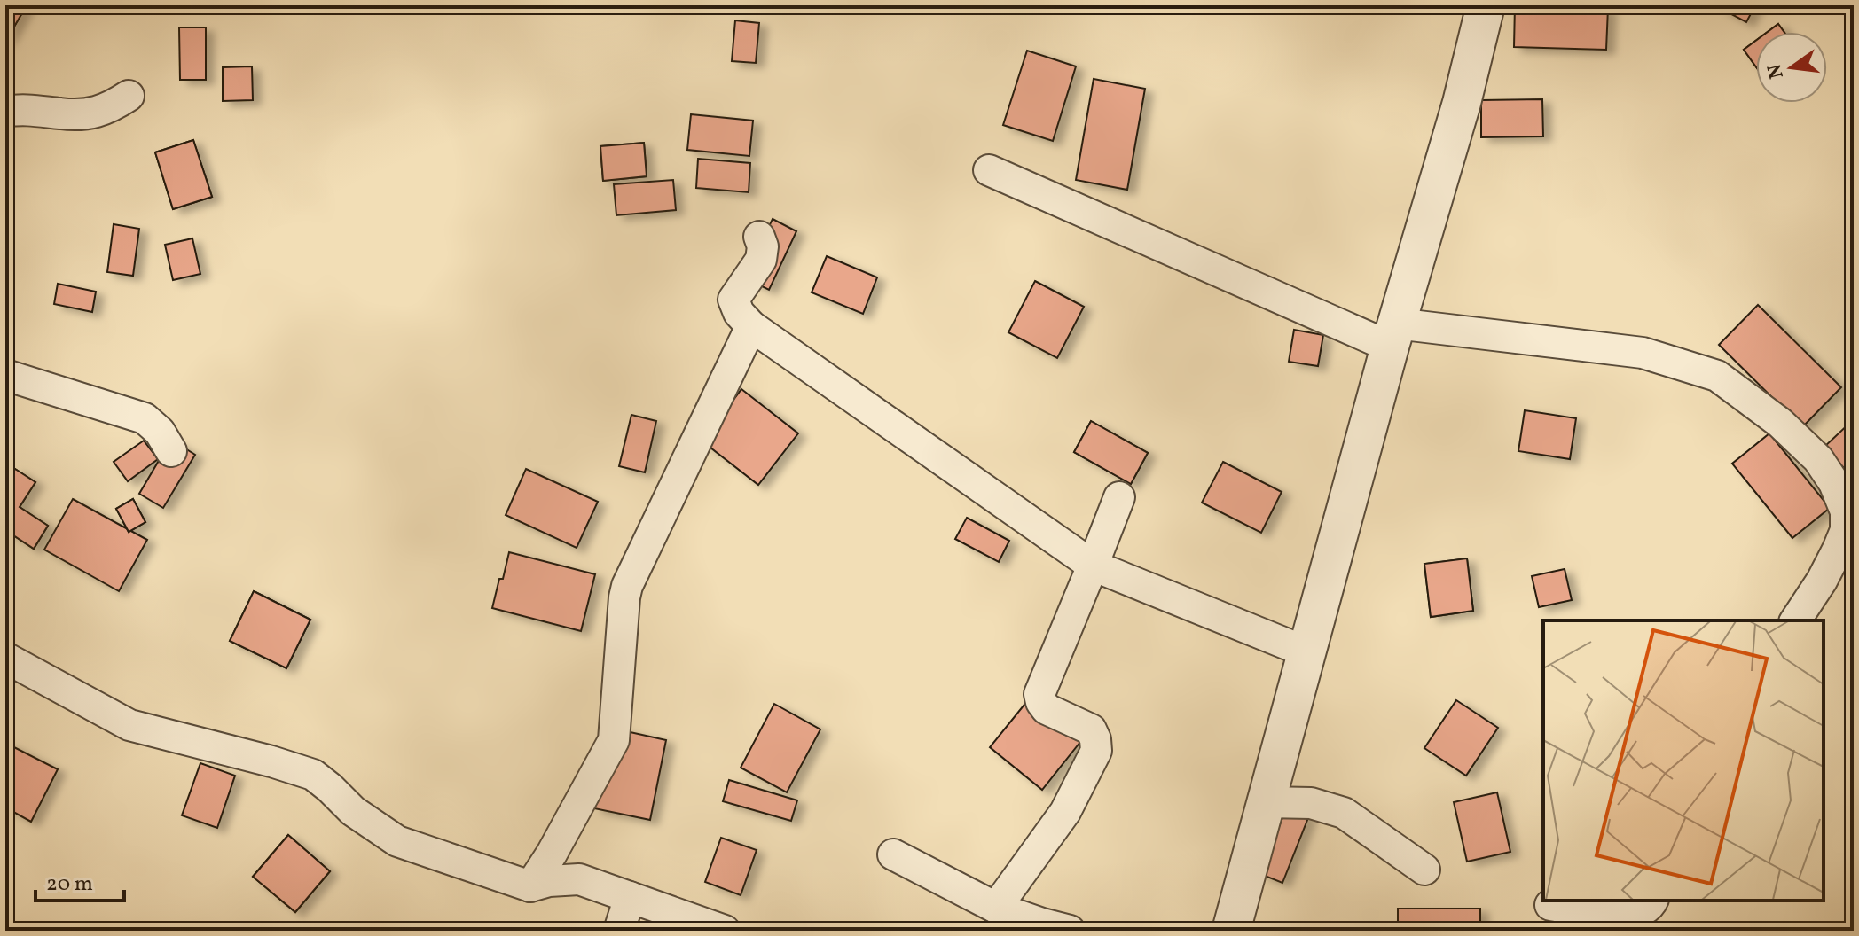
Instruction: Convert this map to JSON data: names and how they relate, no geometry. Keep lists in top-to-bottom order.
{
  "scale_bar": "20 m",
  "north": "left"
}
